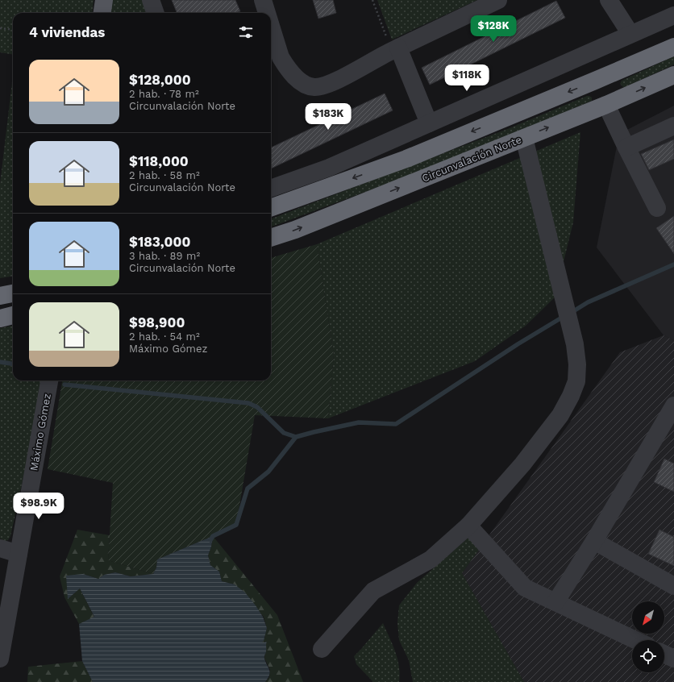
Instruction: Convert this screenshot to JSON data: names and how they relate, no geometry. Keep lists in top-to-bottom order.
{
  "streets": {
    "highway": ["Circunvalación Norte"],
    "street": ["Máximo Gómez"]
  },
  "north": "bottom left",
  "page": {
    "heading": "4 viviendas",
    "price": [
      "$128K",
      "$118K",
      "$183K",
      "$98.9K"
    ],
    "list": [
      {
        "name": "$128,000",
        "note": "2 hab. · 78 m² · Circunvalación Norte"
      },
      {
        "name": "$118,000",
        "note": "2 hab. · 58 m² · Circunvalación Norte"
      },
      {
        "name": "$183,000",
        "note": "3 hab. · 89 m² · Circunvalación Norte"
      },
      {
        "name": "$98,900",
        "note": "2 hab. · 54 m² · Máximo Gómez"
      }
    ]
  }
}
